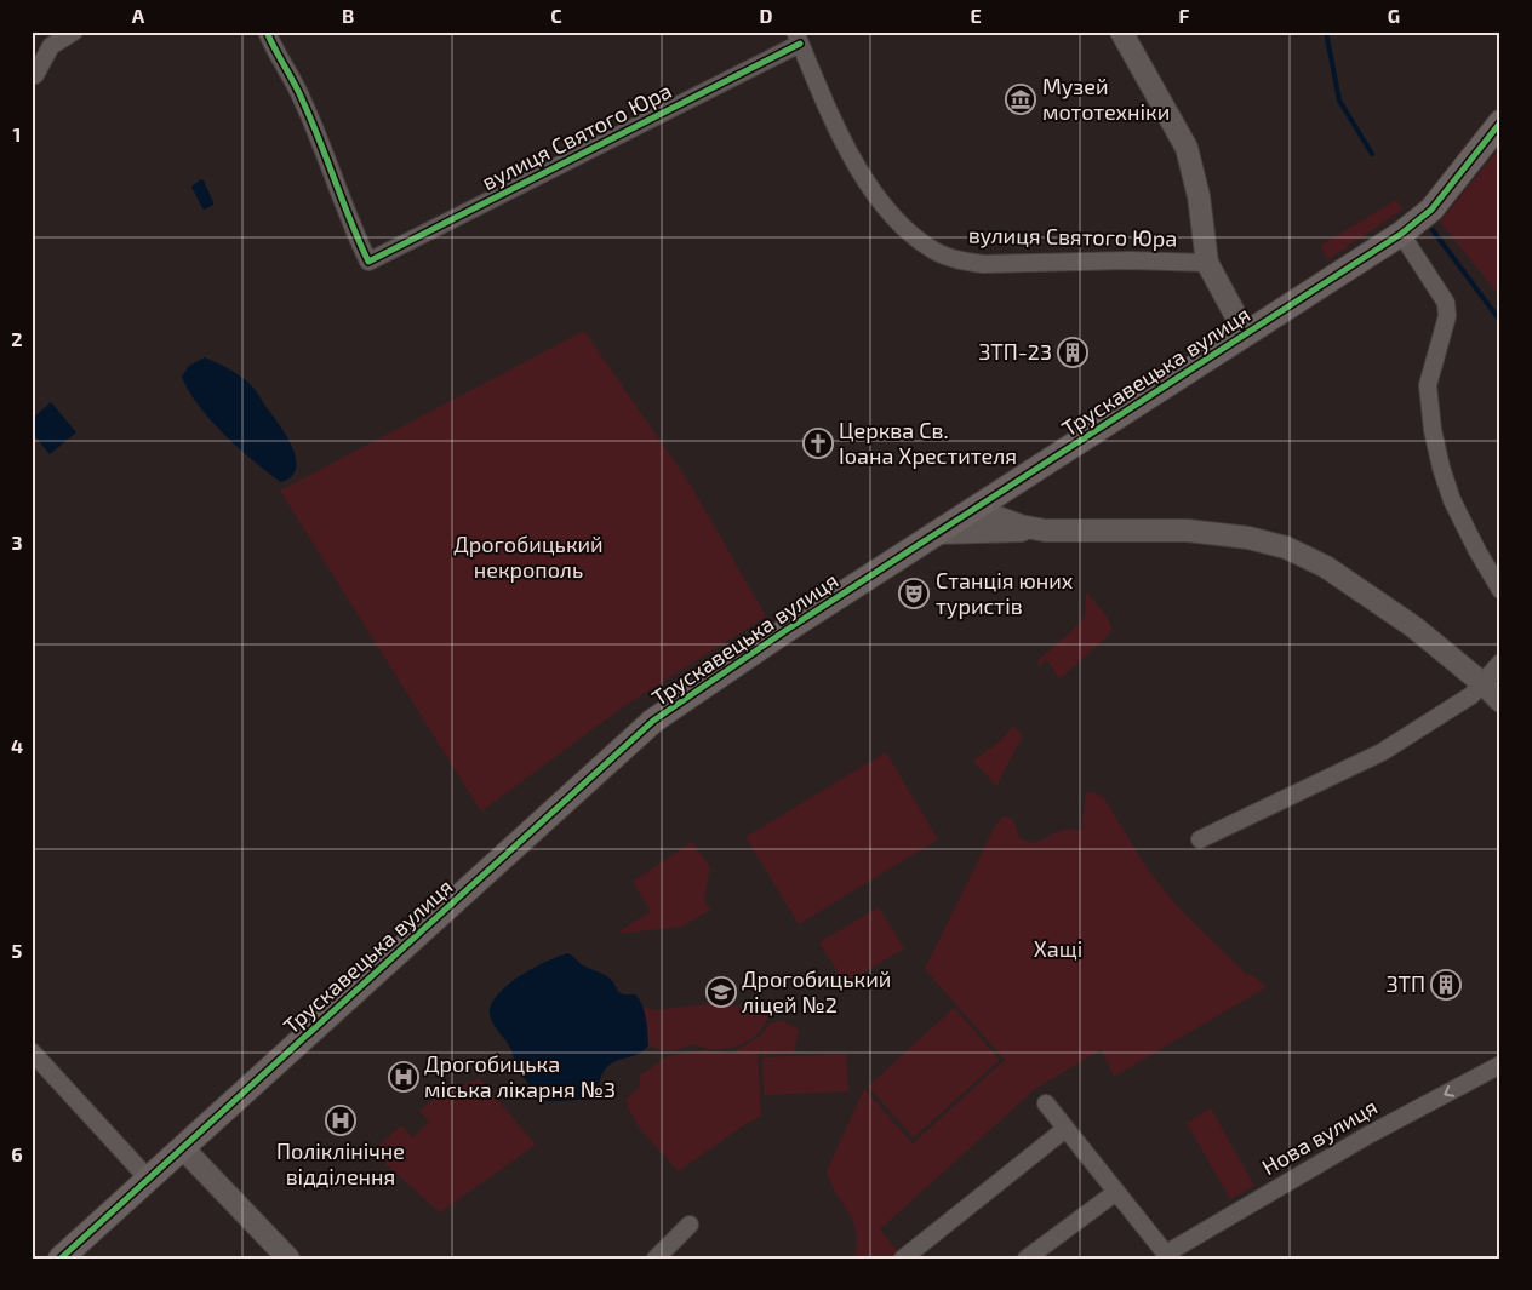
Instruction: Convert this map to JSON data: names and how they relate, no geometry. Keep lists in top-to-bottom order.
{
  "streets": {
    "main road": ["Трускавецька вулиця"],
    "street": ["вулиця Святого Юра", "Нова вулиця"]
  },
  "one_way": ["Нова вулиця"],
  "parks": ["Дрогобицький некрополь", "Хащі"],
  "places": {
    "museum": ["Музей мототехніки"],
    "building": ["ЗТП-23", "ЗТП"],
    "church": ["Церква Св. Іоана Хрестителя"],
    "theatre": ["Станція юних туристів"],
    "school or university": ["Дрогобицький ліцей №2"],
    "hospital": ["Дрогобицька міська лікарня №3", "Поліклінічне відділення"]
  },
  "grid": {
    "columns": [
      "A",
      "B",
      "C",
      "D",
      "E",
      "F",
      "G"
    ],
    "rows": [
      "1",
      "2",
      "3",
      "4",
      "5",
      "6"
    ]
  }
}
